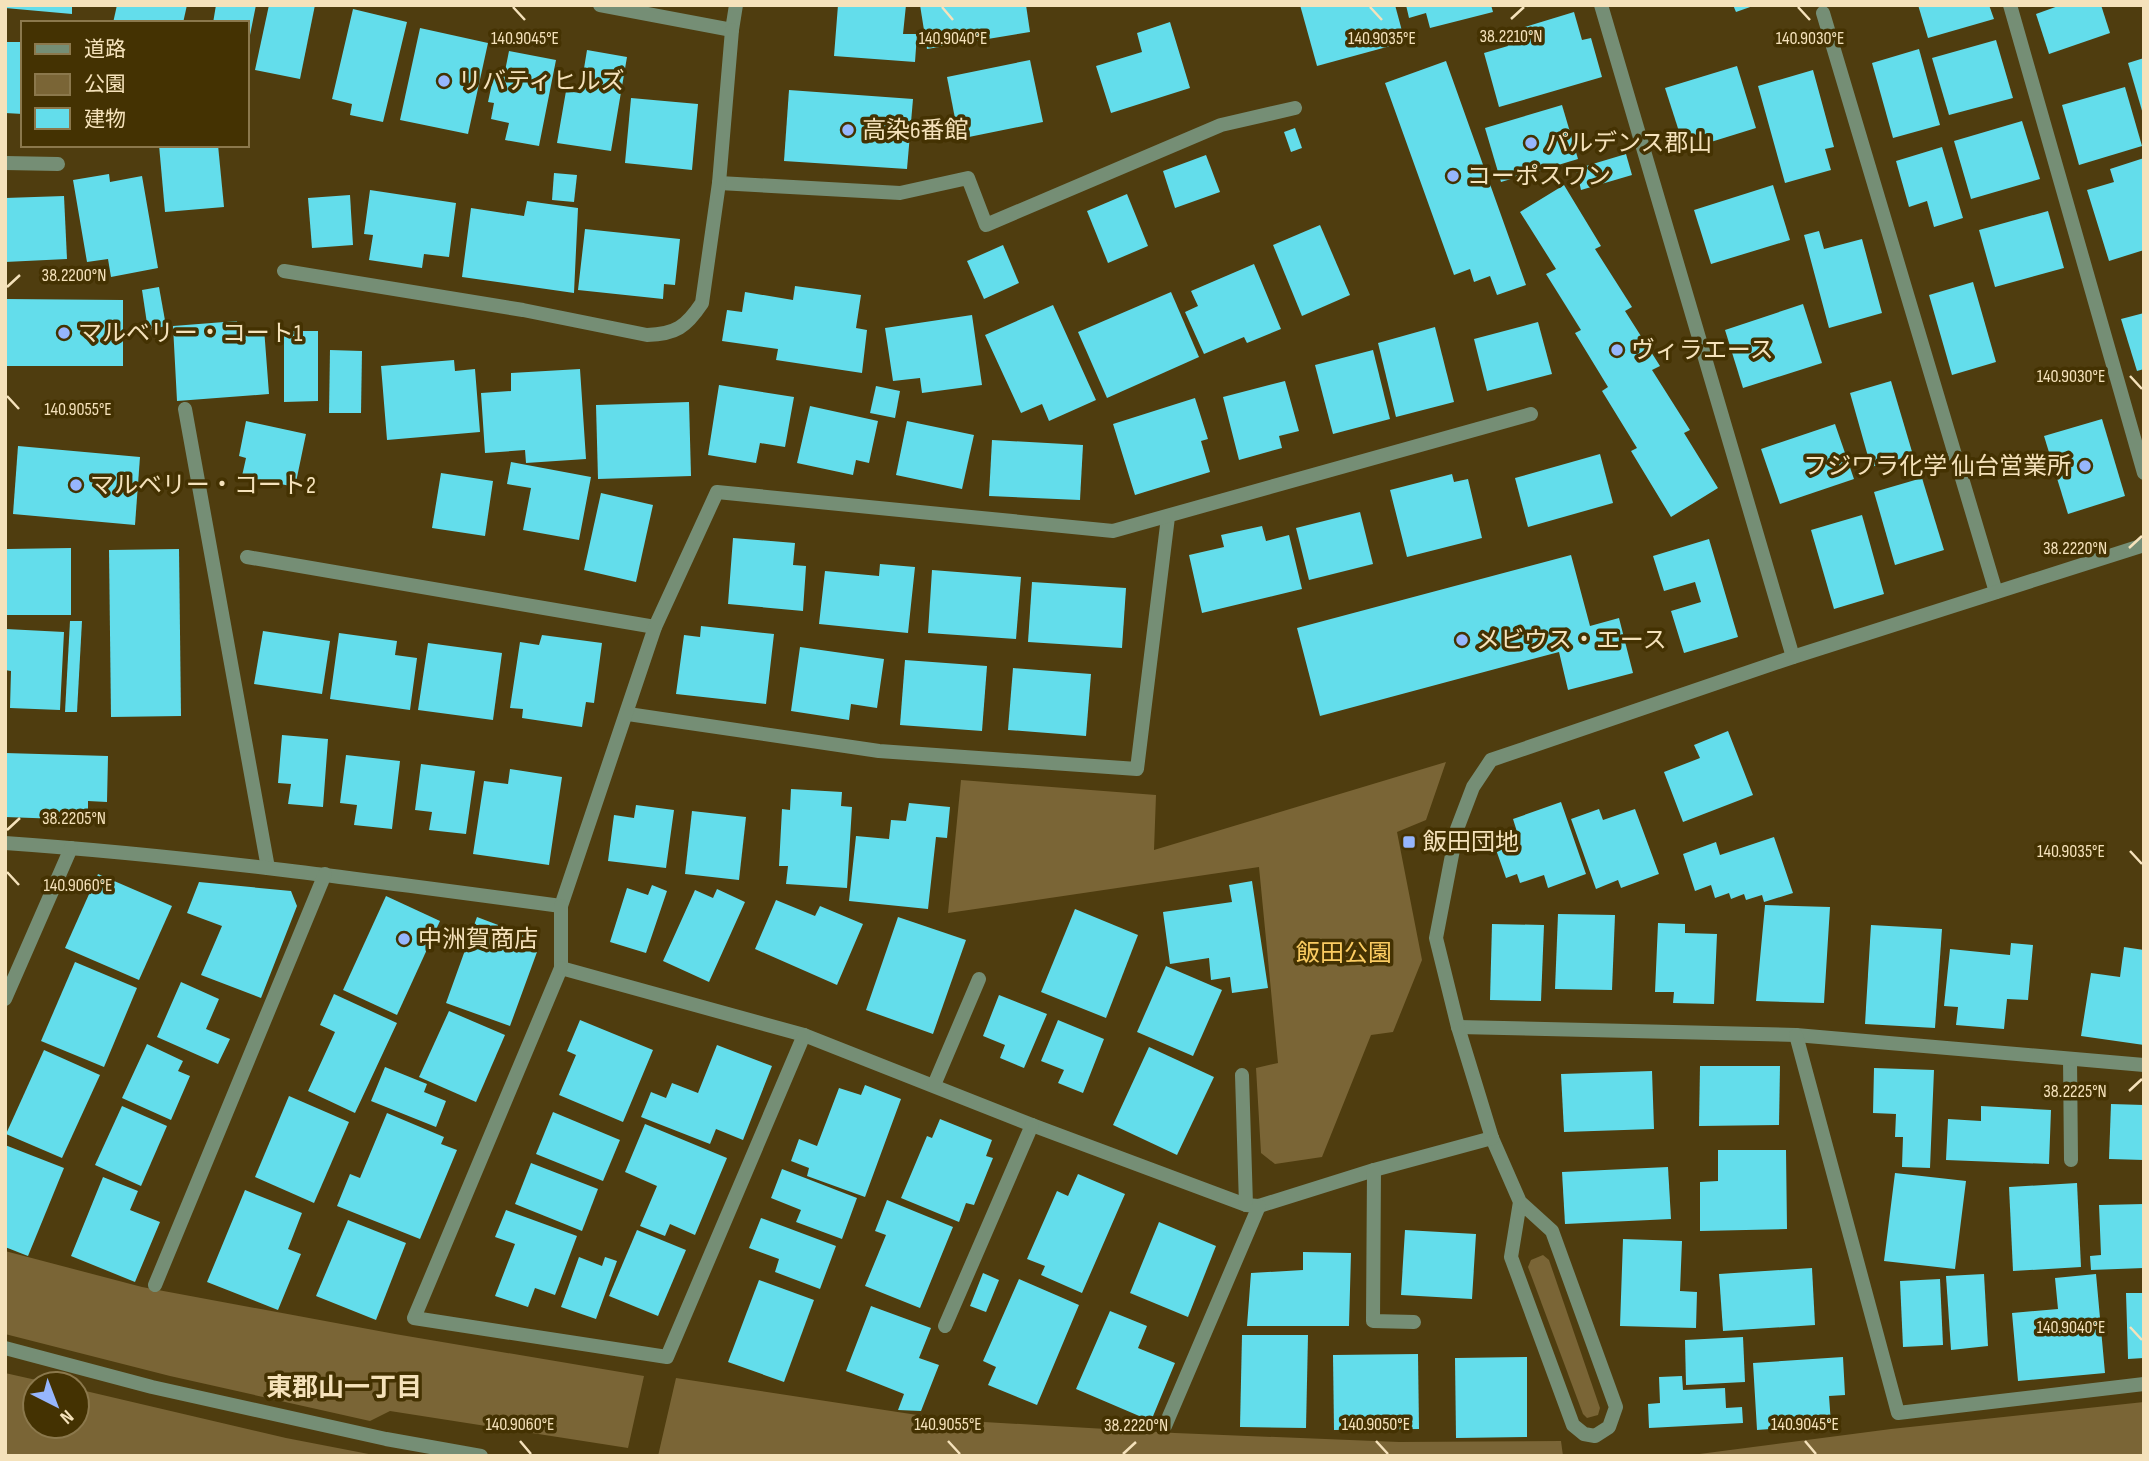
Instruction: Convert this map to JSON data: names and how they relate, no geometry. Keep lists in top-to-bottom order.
{
  "districts": ["東郡山一丁目"],
  "parks": ["飯田公園"],
  "places": {
    "other": [
      "リバティヒルズ",
      "高染6番館",
      "パルデンス郡山",
      "コーポスワン",
      "マルベリー・コート1",
      "ヴィラエース",
      "フジワラ化学 仙台営業所",
      "マルベリー・コート2",
      "メビウス・エース",
      "中洲賀商店"
    ],
    "transit": ["飯田団地"]
  },
  "legend": ["道路", "公園", "建物"],
  "north": "bottom right",
  "coordinates": [
    "38.2210°N",
    "140.9045°E",
    "140.9040°E",
    "140.9035°E",
    "140.9030°E",
    "38.2200°N",
    "140.9055°E",
    "38.2220°N",
    "38.2205°N",
    "140.9060°E",
    "38.2225°N",
    "140.9050°E"
  ]
}
